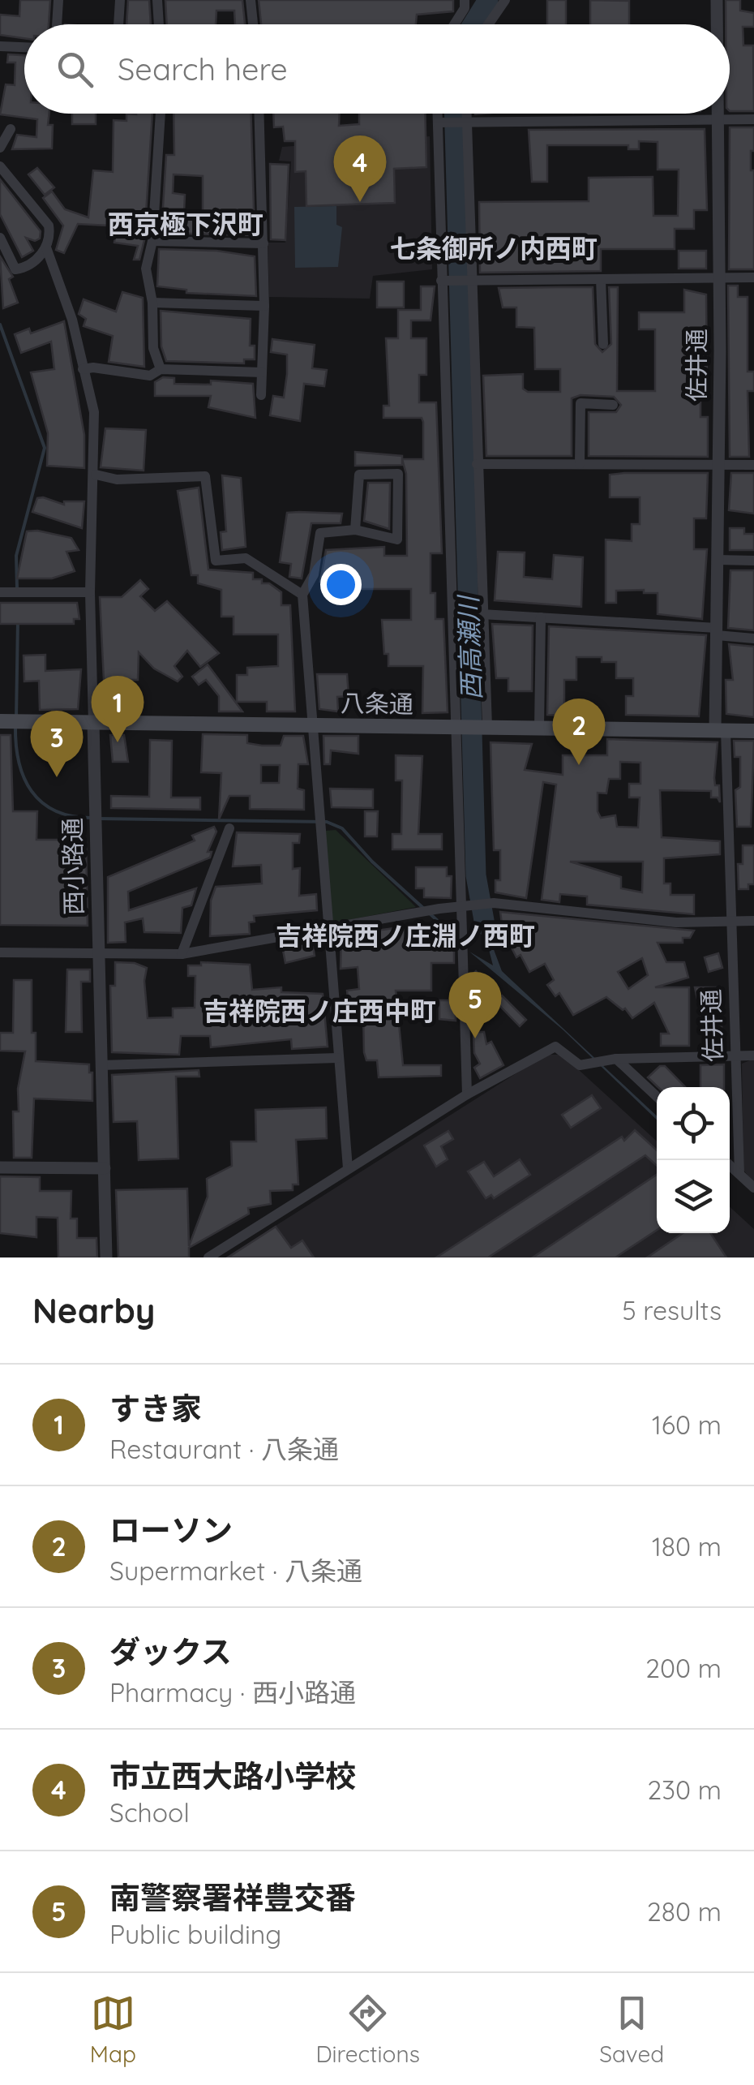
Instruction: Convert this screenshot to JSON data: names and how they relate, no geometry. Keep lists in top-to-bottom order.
{
  "streets": {
    "main road": ["八条通"],
    "street": ["佐井通", "西小路通"]
  },
  "crossings": [
    ["佐井通", "八条通"],
    ["八条通", "西小路通"]
  ],
  "districts": [
    "西京極下沢町",
    "七条御所ノ内西町",
    "吉祥院西ノ庄淵ノ西町",
    "吉祥院西ノ庄西中町"
  ],
  "water": ["西高瀬川"],
  "page": {
    "search": "Search here",
    "pins": [
      "4",
      "1",
      "2",
      "3",
      "5"
    ],
    "heading": ["Nearby", "5 results"],
    "list": [
      {
        "mark": "1",
        "name": "すき家",
        "note": "Restaurant · 八条通",
        "value": "160 m"
      },
      {
        "mark": "2",
        "name": "ローソン",
        "note": "Supermarket · 八条通",
        "value": "180 m"
      },
      {
        "mark": "3",
        "name": "ダックス",
        "note": "Pharmacy · 西小路通",
        "value": "200 m"
      },
      {
        "mark": "4",
        "name": "市立西大路小学校",
        "note": "School",
        "value": "230 m"
      },
      {
        "mark": "5",
        "name": "南警察署祥豊交番",
        "note": "Public building",
        "value": "280 m"
      }
    ],
    "nav": ["Map", "Directions", "Saved"]
  }
}
